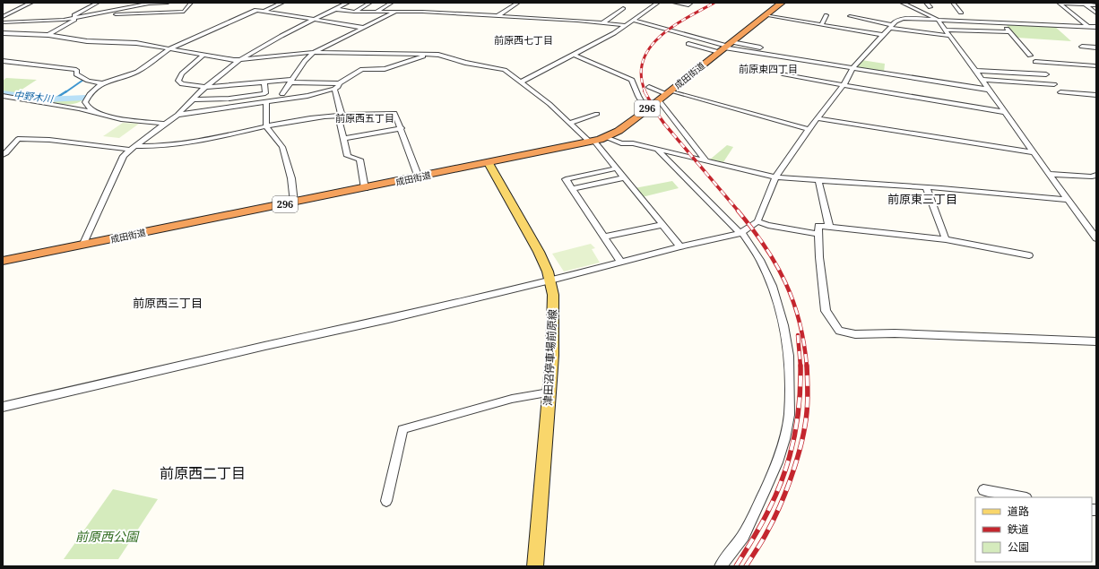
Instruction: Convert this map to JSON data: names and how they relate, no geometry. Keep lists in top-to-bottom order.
{
  "streets": {
    "highway": ["成田街道", "296"],
    "main road": ["津田沼停車場前原線"]
  },
  "crossings": [
    ["成田街道", "津田沼停車場前原線"]
  ],
  "districts": [
    "前原西七丁目",
    "前原東四丁目",
    "前原西五丁目",
    "前原東三丁目",
    "前原西三丁目",
    "前原西二丁目"
  ],
  "water": ["中野木川"],
  "parks": ["前原西公園"],
  "legend": ["道路", "鉄道", "公園"]
}
